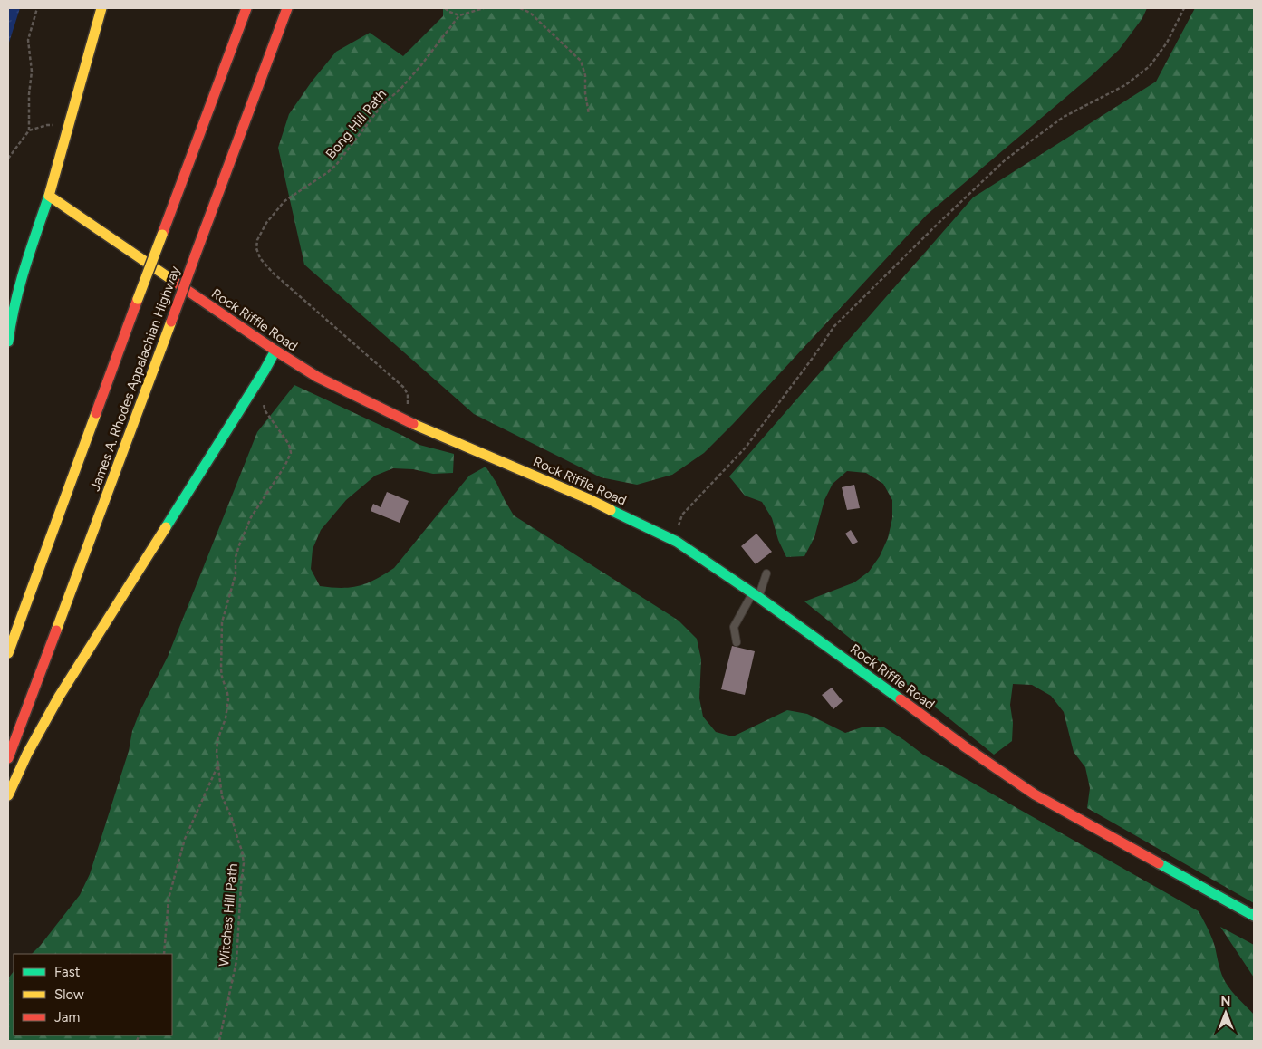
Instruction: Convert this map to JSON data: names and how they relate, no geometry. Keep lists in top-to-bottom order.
{
  "streets": {
    "main road": ["Rock Riffle Road", "James A. Rhodes Appalachian Highway"],
    "path": ["Bong Hill Path", "Witches Hill Path"]
  },
  "legend": ["Fast", "Slow", "Jam"],
  "north": "top"
}
